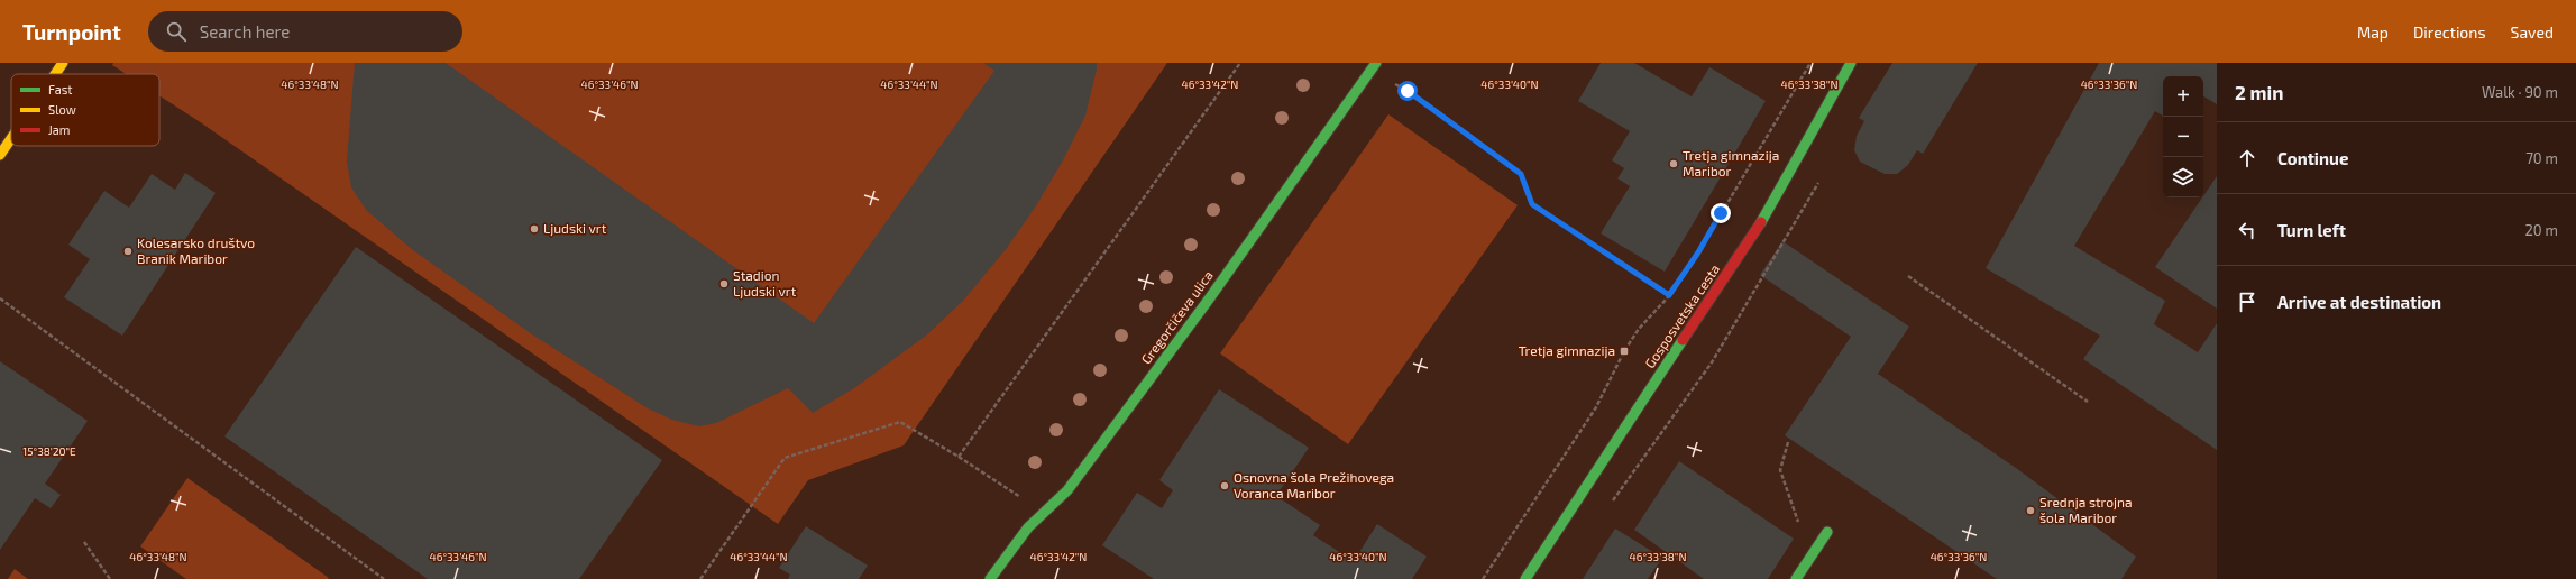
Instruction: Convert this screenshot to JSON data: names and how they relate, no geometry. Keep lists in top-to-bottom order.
{
  "streets": {
    "street": ["Gosposvetska cesta", "Gregorčičeva ulica"]
  },
  "places": {
    "other": [
      "Tretja gimnazija Maribor",
      "Ljudski vrt",
      "Kolesarsko društvo Branik Maribor",
      "Stadion Ljudski vrt",
      "Osnovna šola Prežihovega Voranca Maribor",
      "Srednja strojna šola Maribor"
    ],
    "transit": ["Tretja gimnazija"]
  },
  "legend": ["Fast", "Slow", "Jam"],
  "page": {
    "header": "Turnpoint",
    "search": "Search here",
    "nav": ["Map", "Directions", "Saved"],
    "heading": ["2 min", "Walk · 90 m"],
    "map_buttons": ["+", "−"],
    "list": [
      ["Continue", "70 m"],
      ["Turn left", "20 m"],
      "Arrive at destination"
    ]
  },
  "coordinates": [
    "46°33'48\"N",
    "46°33'46\"N",
    "46°33'44\"N",
    "46°33'42\"N",
    "46°33'40\"N",
    "46°33'38\"N",
    "46°33'36\"N",
    "15°38'20\"E"
  ]
}
